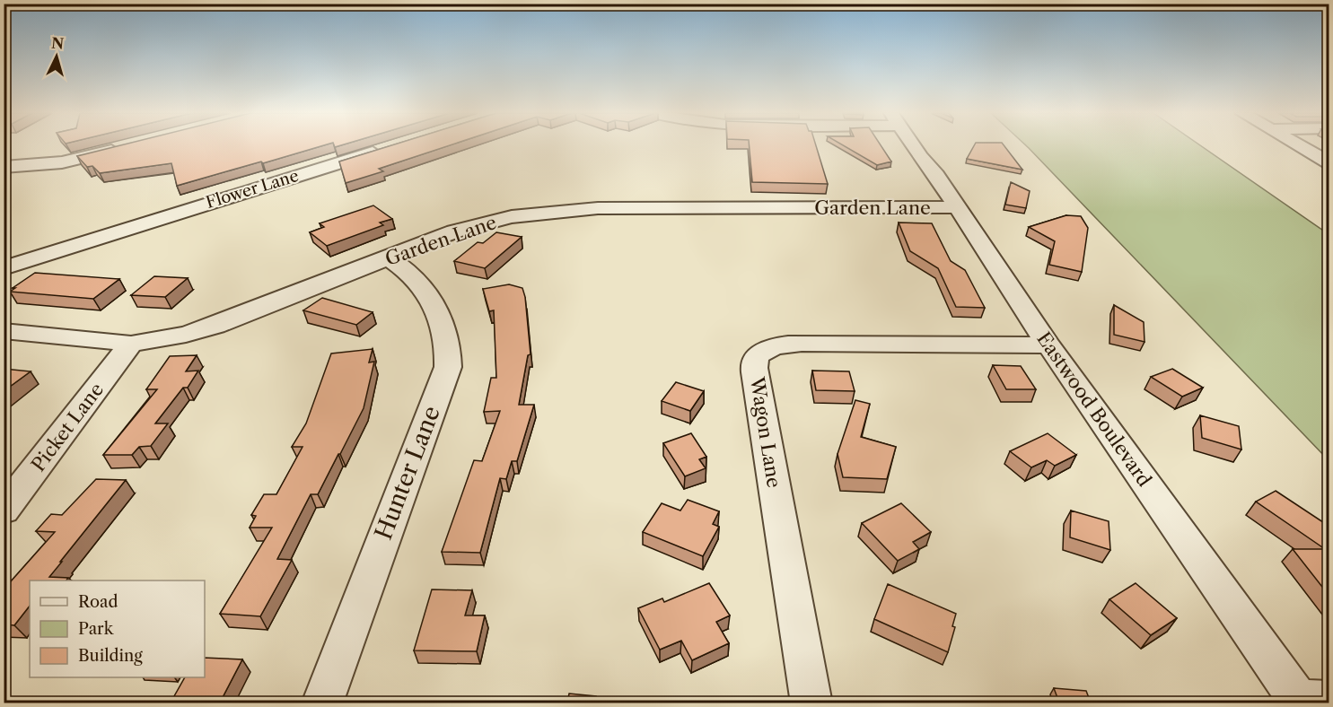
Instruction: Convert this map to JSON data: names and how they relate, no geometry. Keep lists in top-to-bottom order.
{
  "streets": {
    "street": [
      "Flower Lane",
      "Garden Lane",
      "Eastwood Boulevard",
      "Picket Lane",
      "Wagon Lane",
      "Hunter Lane"
    ]
  },
  "crossings": [
    ["Garden Lane", "Eastwood Boulevard"],
    ["Garden Lane", "Picket Lane"],
    ["Garden Lane", "Hunter Lane"],
    ["Eastwood Boulevard", "Wagon Lane"]
  ],
  "legend": ["Road", "Park", "Building"],
  "north": "top"
}
